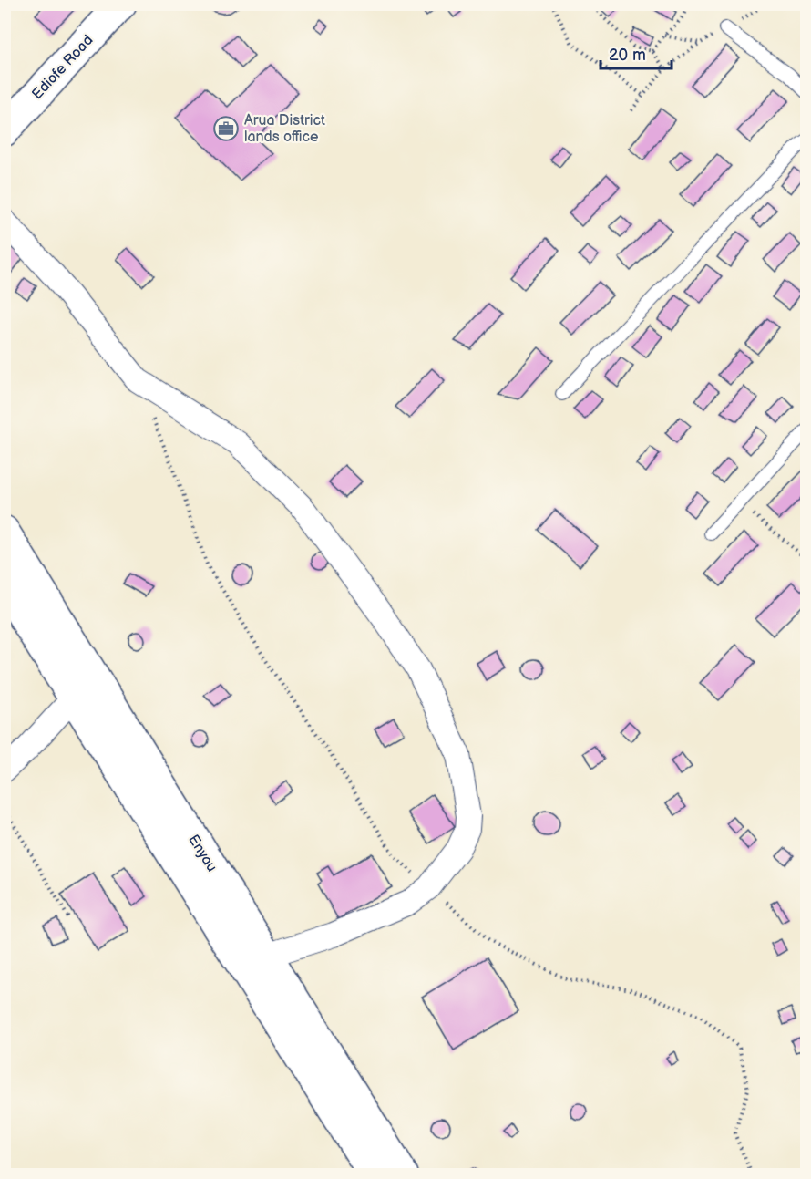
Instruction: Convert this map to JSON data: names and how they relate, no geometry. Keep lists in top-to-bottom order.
{
  "streets": {
    "street": ["Ediofe Road", "Enyau"]
  },
  "places": {
    "office": ["Arua District lands office"]
  },
  "scale_bar": "20 m"
}
